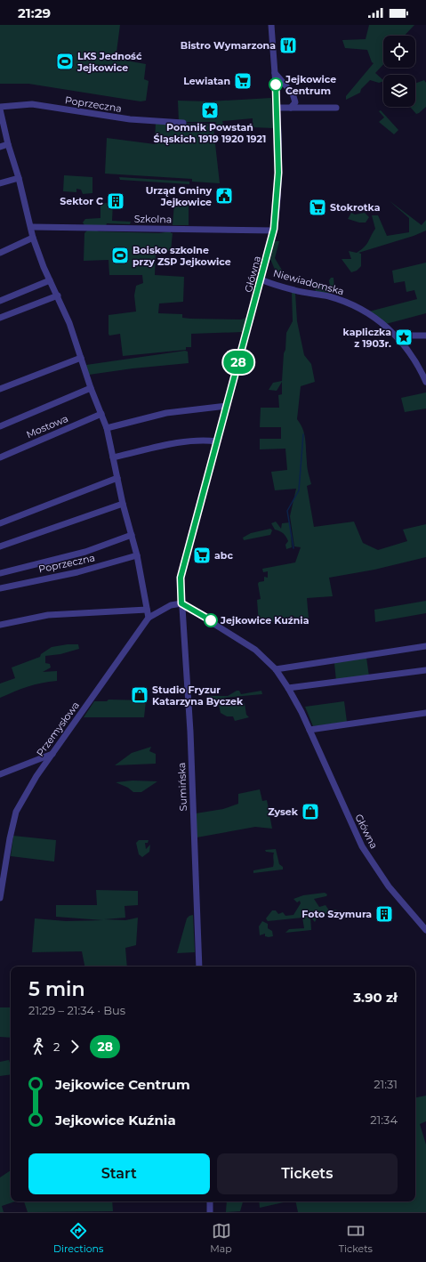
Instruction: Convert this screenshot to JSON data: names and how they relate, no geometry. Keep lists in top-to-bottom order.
{
  "streets": {
    "street": [
      "Poprzeczna",
      "Szkolna",
      "Główna",
      "Niewiadomska",
      "Mostowa",
      "Przemysłowa",
      "Sumińska"
    ]
  },
  "crossings": [
    ["Poprzeczna", "Szkolna"],
    ["Poprzeczna", "Mostowa"],
    ["Poprzeczna", "Przemysłowa"],
    ["Szkolna", "Główna"],
    ["Główna", "Niewiadomska"],
    ["Główna", "Przemysłowa"],
    ["Główna", "Sumińska"],
    ["Przemysłowa", "Sumińska"]
  ],
  "places": {
    "restaurant": ["Bistro Wymarzona"],
    "sports": ["LKS Jedność Jejkowice", "Boisko szkolne przy ZSP Jejkowice"],
    "supermarket": ["Lewiatan", "Stokrotka", "abc"],
    "other": ["Jejkowice Centrum", "Jejkowice Kuźnia"],
    "place": ["Pomnik Powstań Śląskich 1919 1920 1921", "kapliczka z 1903r."],
    "public building": ["Urząd Gminy Jejkowice"],
    "building": ["Sektor C", "Foto Szymura"],
    "shop": ["Studio Fryzur Katarzyna Byczek", "Zysek"]
  },
  "lines": ["bus line 28"],
  "page": {
    "status": "21:29",
    "on_map": "28",
    "heading": ["5 min", "21:29 – 21:34 · Bus", "3.90 zł"],
    "legs": ["2", "28"],
    "list": [
      {
        "name": "Jejkowice Centrum",
        "value": "21:31"
      },
      {
        "name": "Jejkowice Kuźnia",
        "value": "21:34"
      }
    ],
    "buttons": ["Start", "Tickets"],
    "tabs": ["Directions", "Map", "Tickets"]
  }
}
